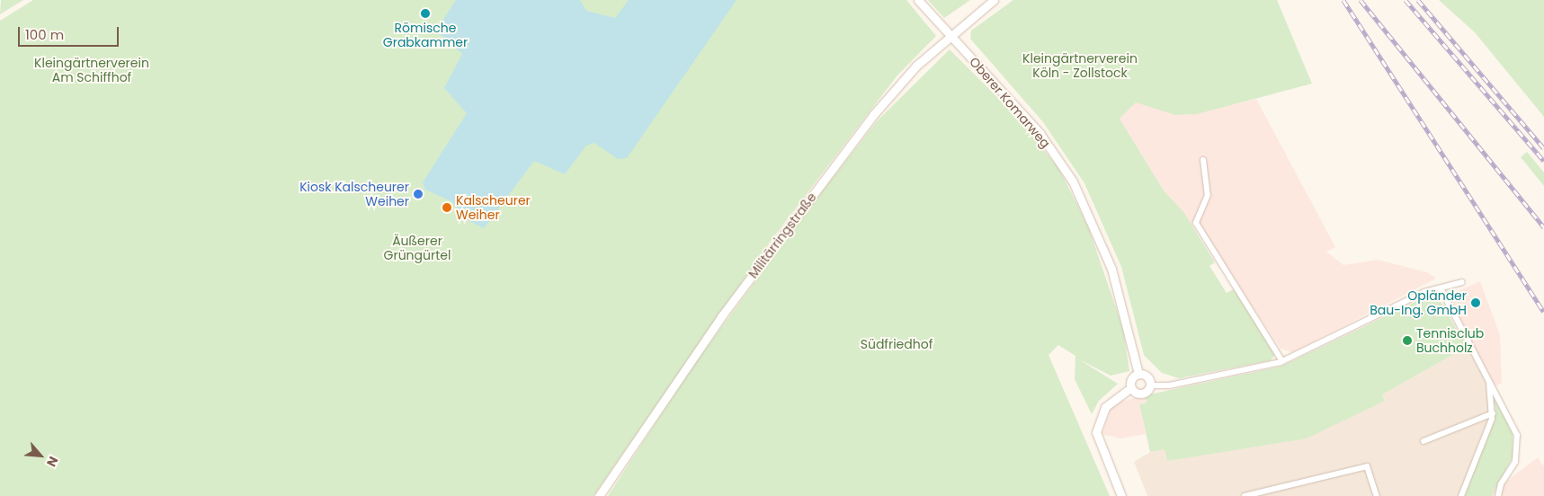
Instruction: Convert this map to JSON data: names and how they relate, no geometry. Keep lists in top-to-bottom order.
{
  "streets": {
    "main road": ["Oberer Komarweg", "Militärringstraße"]
  },
  "crossings": [
    ["Oberer Komarweg", "Militärringstraße"]
  ],
  "parks": [
    "Kleingärtnerverein Köln - Zollstock",
    "Kleingärtnerverein Am Schiffhof",
    "Äußerer Grüngürtel",
    "Südfriedhof"
  ],
  "places": [
    "Römische Grabkammer",
    "Kiosk Kalscheurer Weiher",
    "Kalscheurer Weiher",
    "Opländer Bau-Ing. GmbH",
    "Tennisclub Buchholz"
  ],
  "scale_bar": "100 m",
  "north": "bottom right"
}
